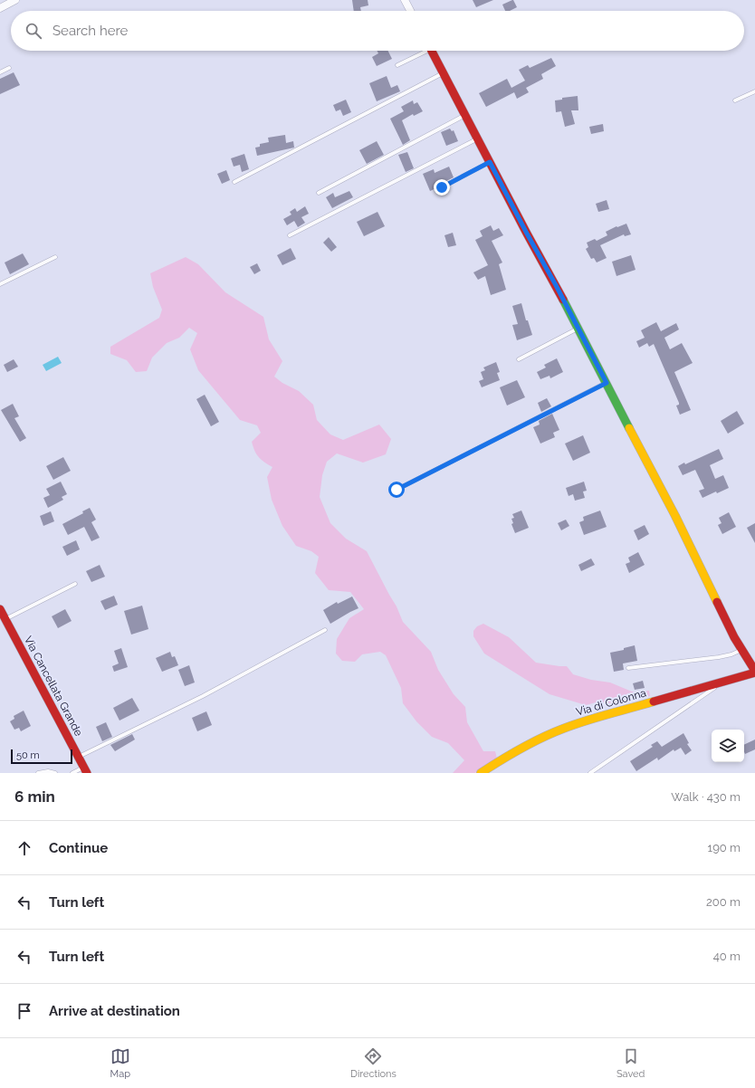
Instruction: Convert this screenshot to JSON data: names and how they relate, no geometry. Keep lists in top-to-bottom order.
{
  "streets": {
    "street": ["Via Cancellata Grande", "Via di Colonna"]
  },
  "scale_bar": "50 m",
  "page": {
    "search": "Search here",
    "scale": "50 m",
    "heading": ["6 min", "Walk · 430 m"],
    "list": [
      ["Continue", "190 m"],
      ["Turn left", "200 m"],
      ["Turn left", "40 m"],
      "Arrive at destination"
    ],
    "nav": ["Map", "Directions", "Saved"]
  }
}
